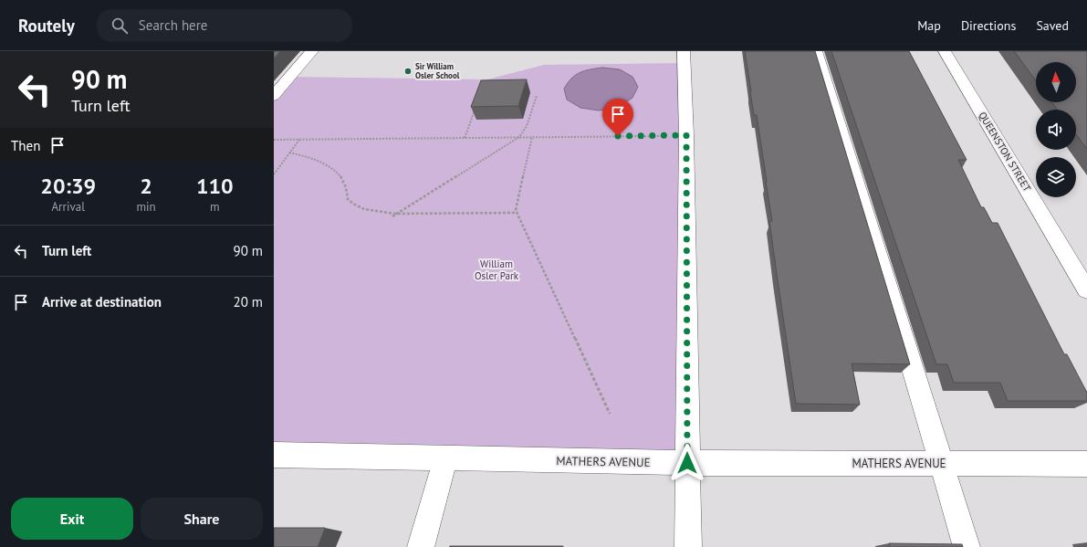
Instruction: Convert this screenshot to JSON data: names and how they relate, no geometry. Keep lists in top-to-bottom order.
{
  "streets": {
    "street": ["QUEENSTON STREET", "MATHERS AVENUE"]
  },
  "parks": ["William Osler Park"],
  "places": ["Sir William Osler School"],
  "north": "top",
  "page": {
    "header": "Routely",
    "search": "Search here",
    "nav": ["Map", "Directions", "Saved"],
    "turn": ["90 m", "Turn left"],
    "then": "Then",
    "eta": [
      "20:39",
      "Arrival",
      "2",
      "min",
      "110",
      "m"
    ],
    "list": [
      {
        "name": "Turn left",
        "value": "90 m"
      },
      {
        "name": "Arrive at destination",
        "value": "20 m"
      }
    ],
    "buttons": ["Exit", "Share"]
  }
}
